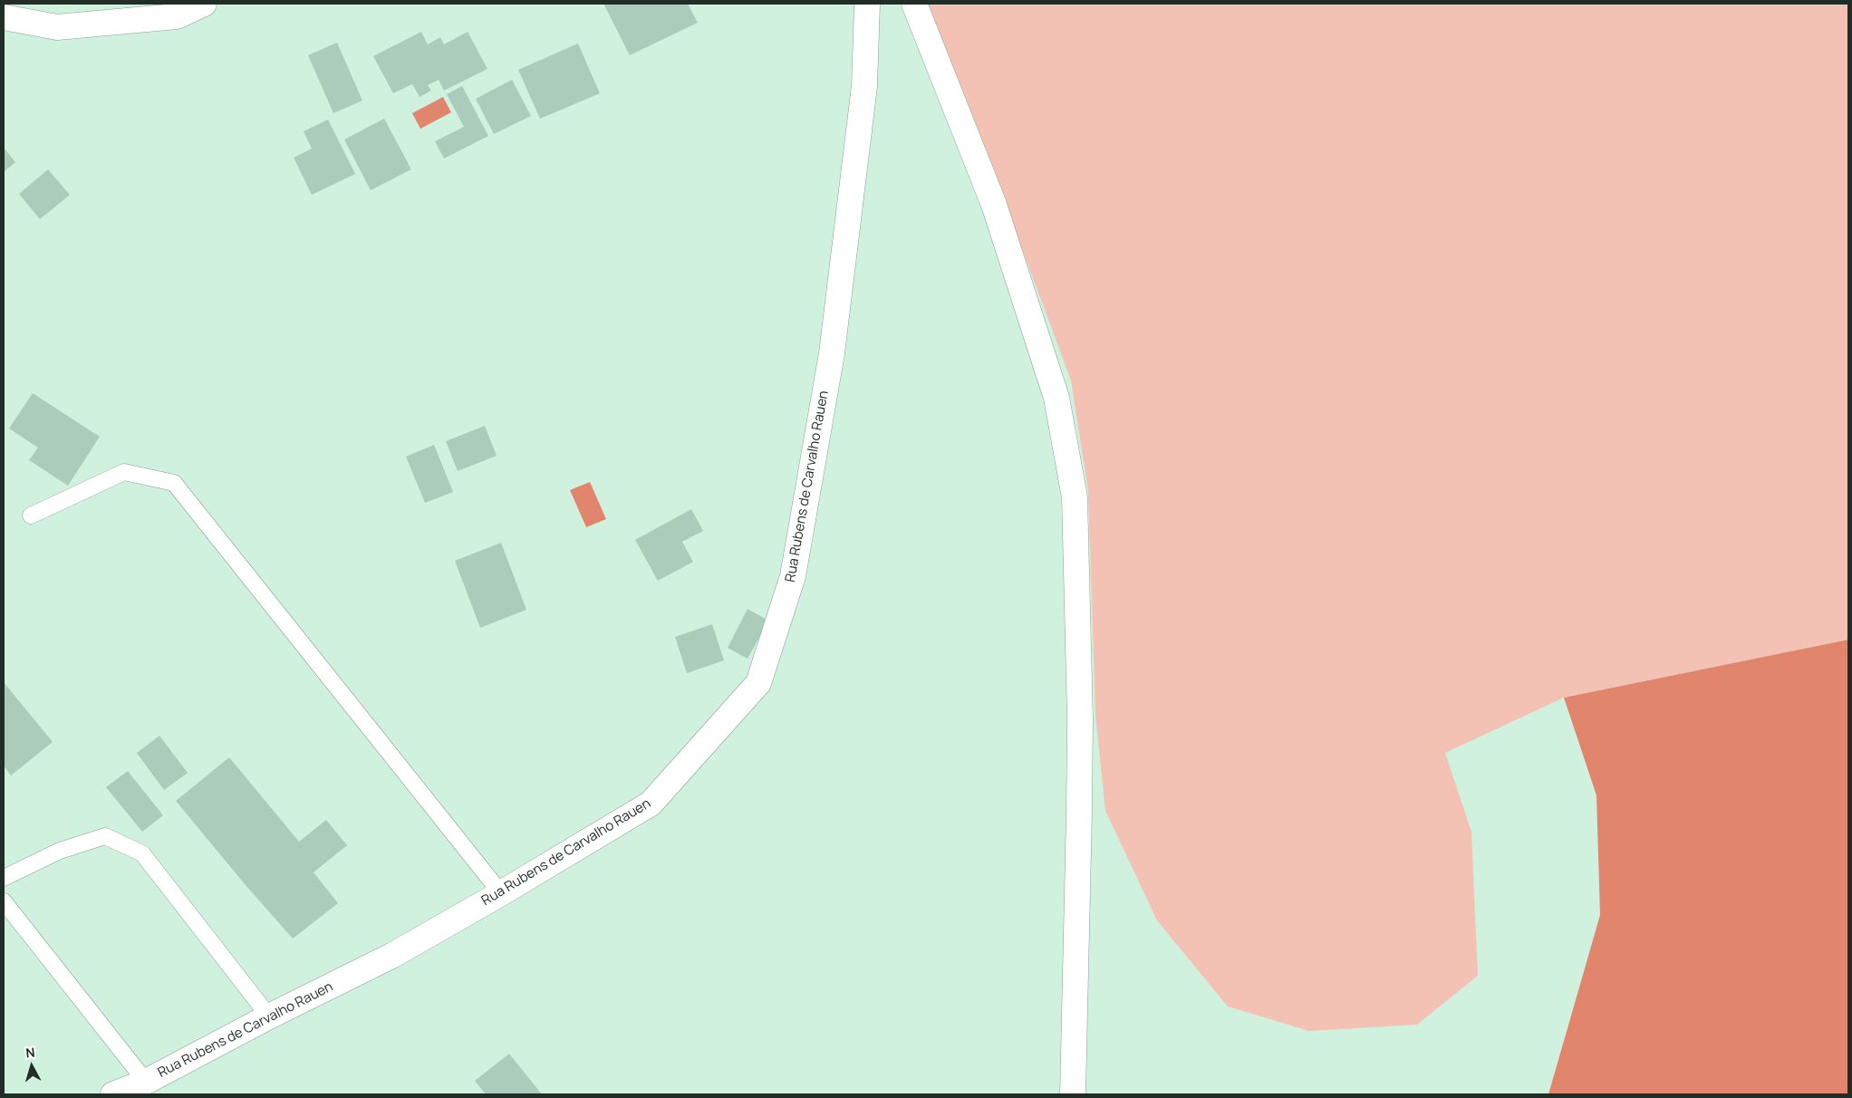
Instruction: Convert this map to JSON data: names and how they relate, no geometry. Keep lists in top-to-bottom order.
{
  "streets": {
    "street": ["Rua Rubens de Carvalho Rauen"]
  },
  "north": "top"
}
